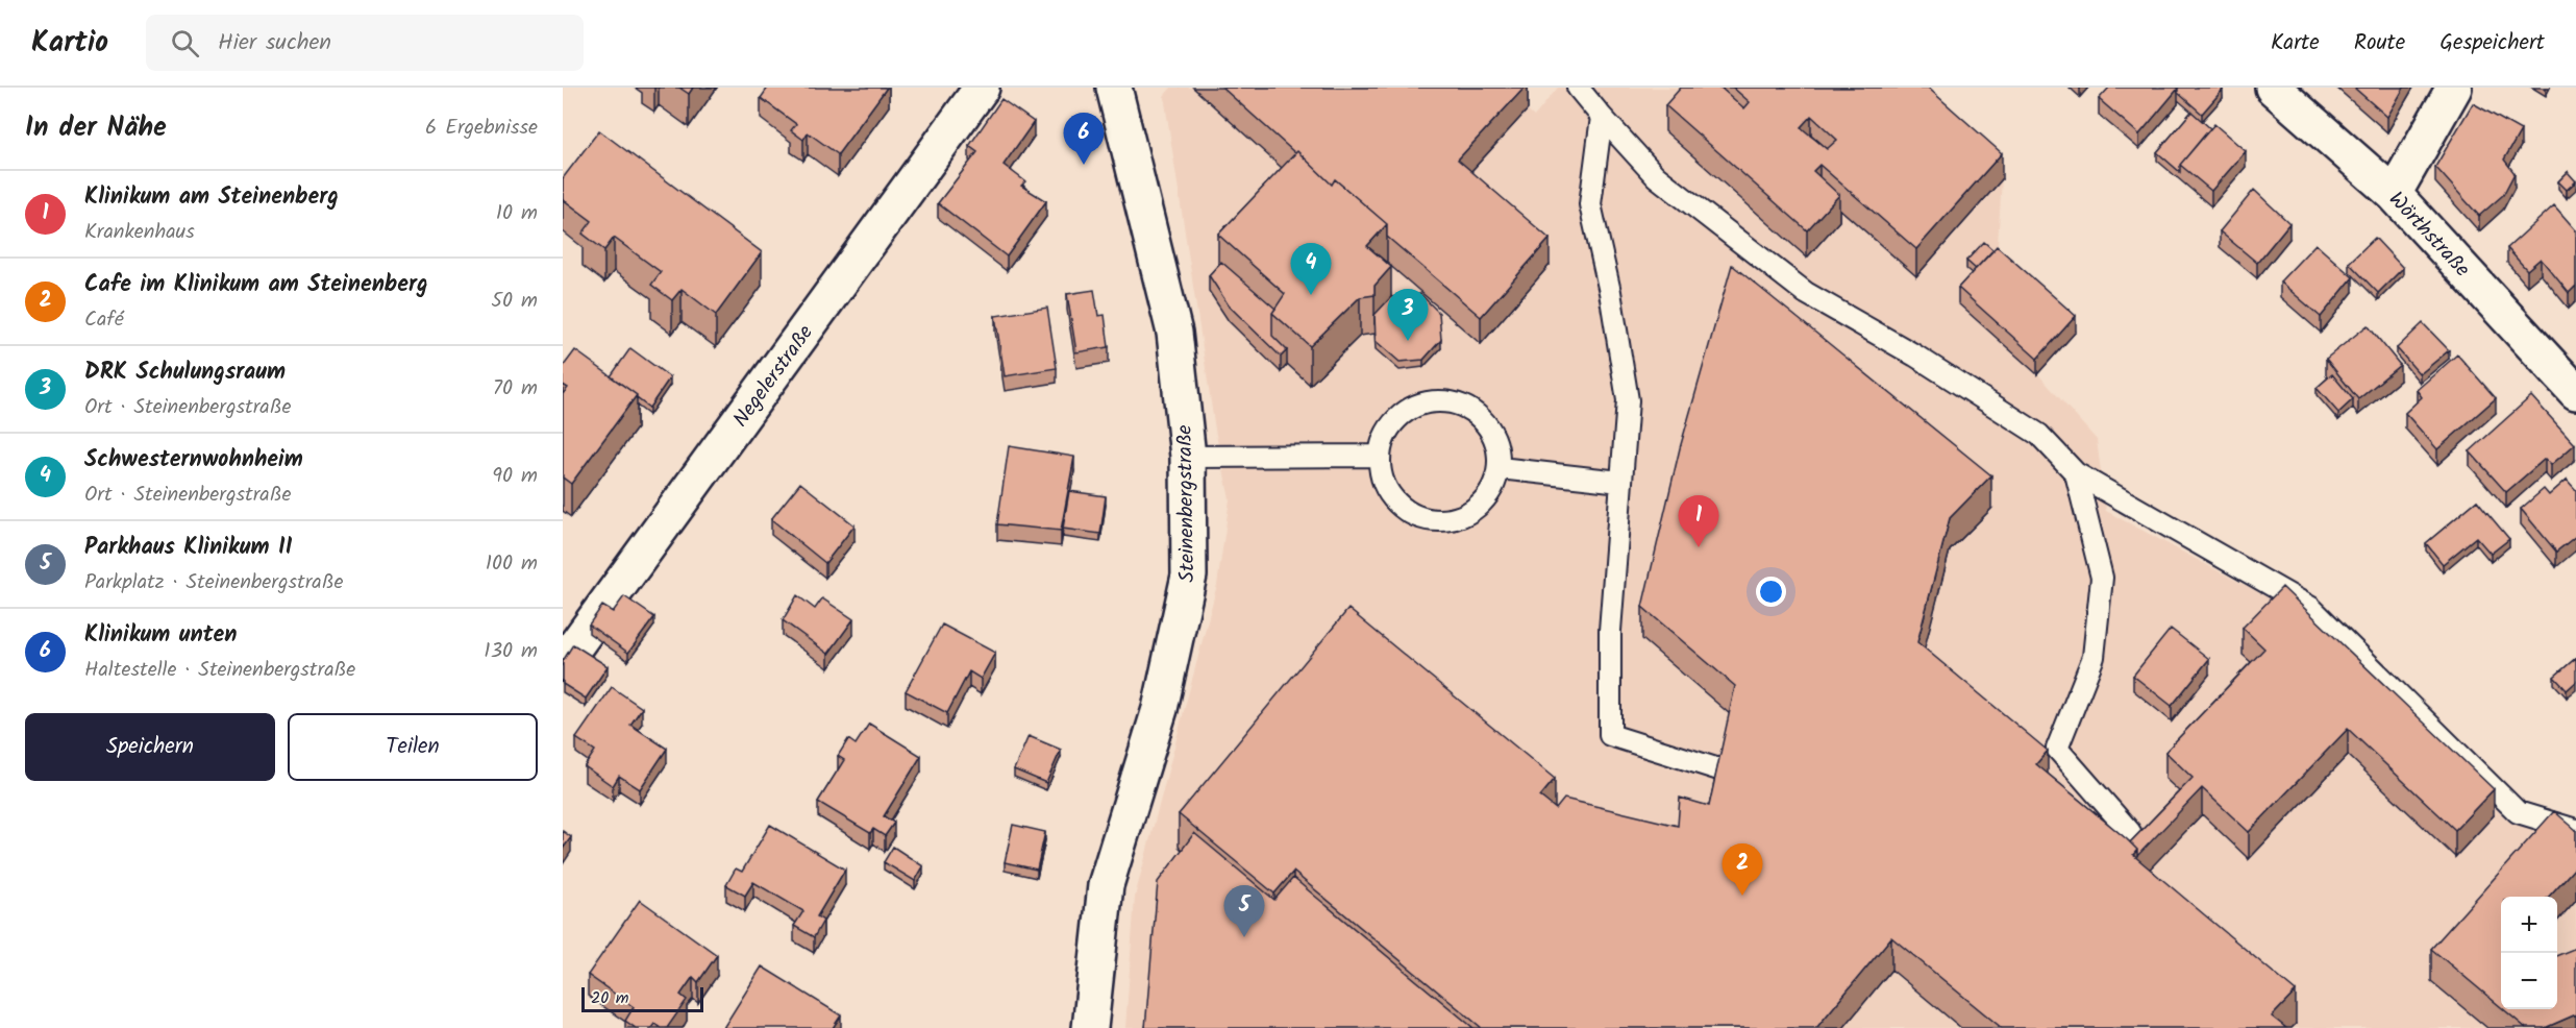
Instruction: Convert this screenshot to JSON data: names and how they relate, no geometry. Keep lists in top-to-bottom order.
{
  "streets": {
    "street": ["Wörthstraße", "Negelerstraße", "Steinenbergstraße"]
  },
  "scale_bar": "20 m",
  "page": {
    "header": "Kartio",
    "search": "Hier suchen",
    "nav": ["Karte", "Route", "Gespeichert"],
    "heading": ["In der Nähe", "6 Ergebnisse"],
    "pins": [
      "6",
      "4",
      "3",
      "1",
      "2",
      "5"
    ],
    "list": [
      {
        "mark": "1",
        "name": "Klinikum am Steinenberg",
        "note": "Krankenhaus",
        "value": "10 m"
      },
      {
        "mark": "2",
        "name": "Cafe im Klinikum am Steinenberg",
        "note": "Café",
        "value": "50 m"
      },
      {
        "mark": "3",
        "name": "DRK Schulungsraum",
        "note": "Ort · Steinenbergstraße",
        "value": "70 m"
      },
      {
        "mark": "4",
        "name": "Schwesternwohnheim",
        "note": "Ort · Steinenbergstraße",
        "value": "90 m"
      },
      {
        "mark": "5",
        "name": "Parkhaus Klinikum II",
        "note": "Parkplatz · Steinenbergstraße",
        "value": "100 m"
      },
      {
        "mark": "6",
        "name": "Klinikum unten",
        "note": "Haltestelle · Steinenbergstraße",
        "value": "130 m"
      }
    ],
    "buttons": ["Speichern", "Teilen"],
    "map_buttons": ["+", "−"],
    "scale": "20 m"
  }
}
